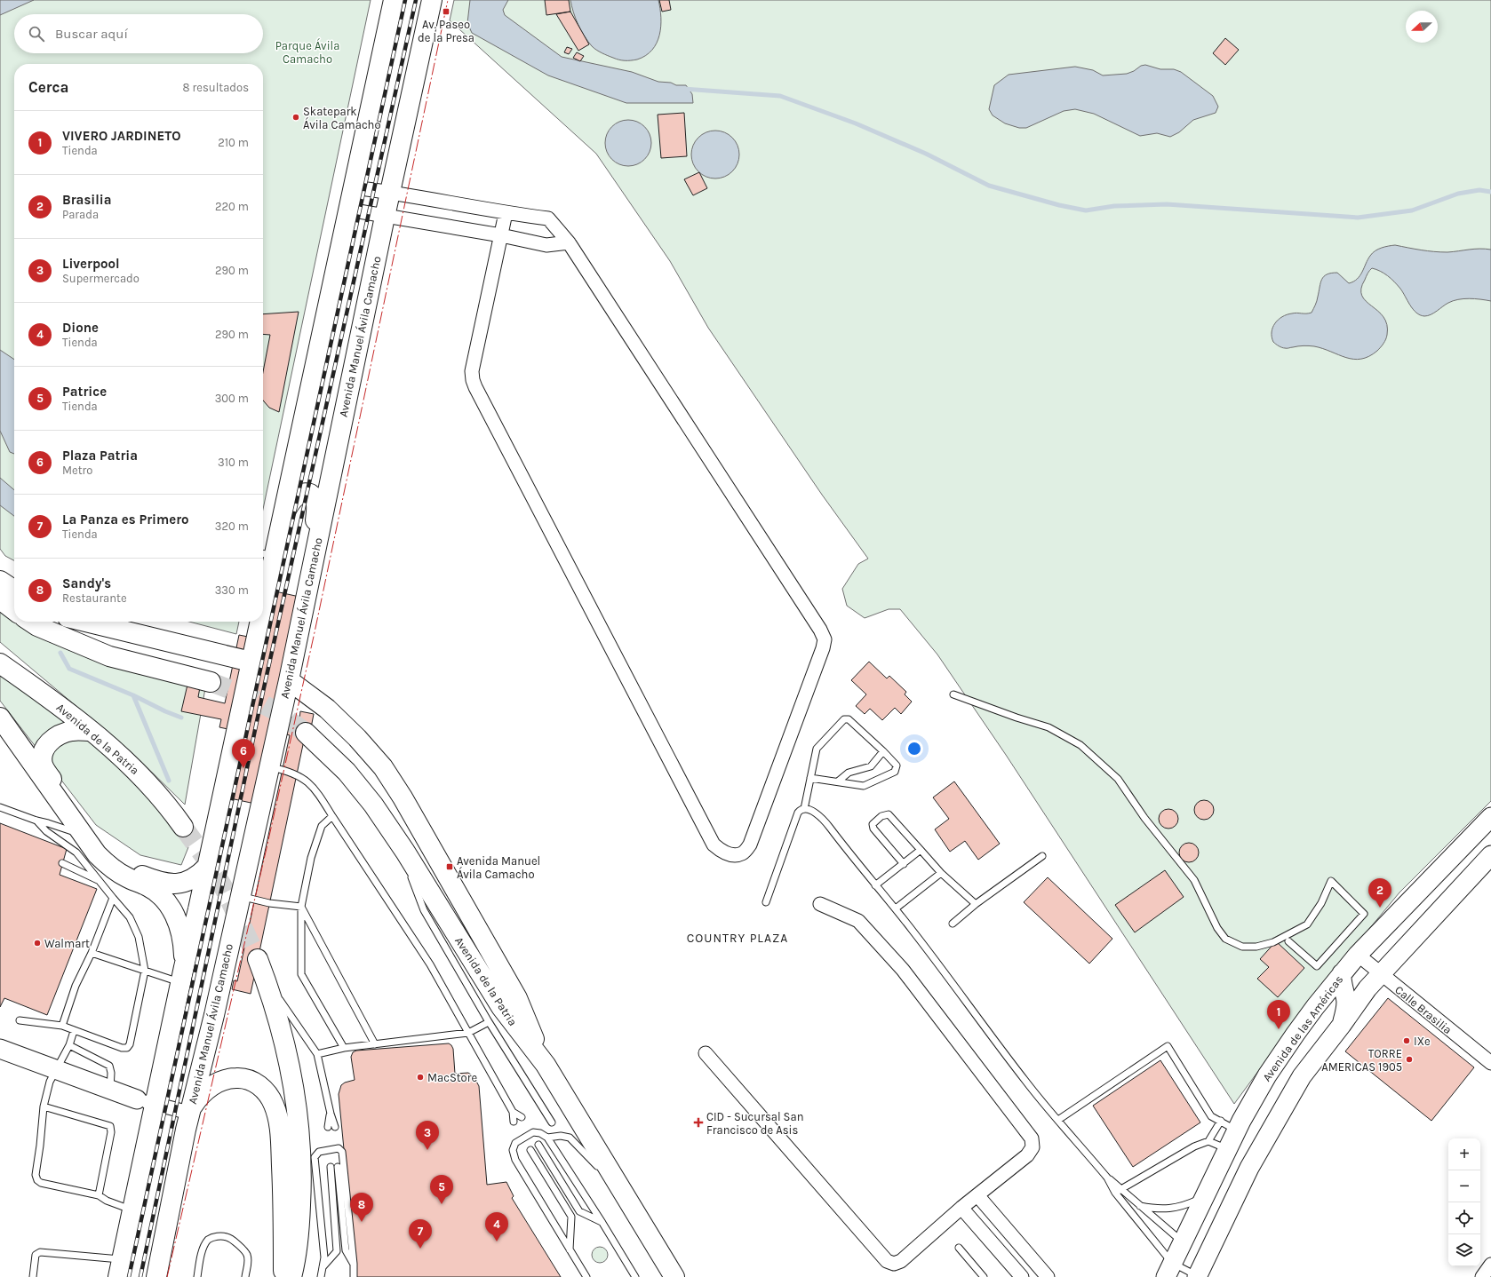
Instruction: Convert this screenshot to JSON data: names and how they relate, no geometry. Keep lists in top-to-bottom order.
{
  "streets": {
    "main road": ["Avenida Manuel Ávila Camacho", "Avenida de la Patria", "Avenida de las Américas"],
    "street": ["Calle Brasilia"]
  },
  "crossings": [
    ["Calle Brasilia", "Avenida de las Américas"]
  ],
  "districts": ["COUNTRY PLAZA"],
  "parks": ["Parque Ávila Camacho"],
  "places": {
    "transit": ["Av. Paseo de la Presa", "Avenida Manuel Ávila Camacho"],
    "other": [
      "Skatepark Ávila Camacho",
      "Walmart",
      "IXe",
      "TORRE AMERICAS 1905",
      "MacStore"
    ],
    "health": ["CID - Sucursal San Francisco de Asis"]
  },
  "north": "left",
  "page": {
    "search": "Buscar aquí",
    "heading": ["Cerca", "8 resultados"],
    "list": [
      {
        "mark": "1",
        "name": "VIVERO JARDINETO",
        "note": "Tienda",
        "value": "210 m"
      },
      {
        "mark": "2",
        "name": "Brasilia",
        "note": "Parada",
        "value": "220 m"
      },
      {
        "mark": "3",
        "name": "Liverpool",
        "note": "Supermercado",
        "value": "290 m"
      },
      {
        "mark": "4",
        "name": "Dione",
        "note": "Tienda",
        "value": "290 m"
      },
      {
        "mark": "5",
        "name": "Patrice",
        "note": "Tienda",
        "value": "300 m"
      },
      {
        "mark": "6",
        "name": "Plaza Patria",
        "note": "Metro",
        "value": "310 m"
      },
      {
        "mark": "7",
        "name": "La Panza es Primero",
        "note": "Tienda",
        "value": "320 m"
      },
      {
        "mark": "8",
        "name": "Sandy's",
        "note": "Restaurante",
        "value": "330 m"
      }
    ],
    "pins": [
      "6",
      "2",
      "1",
      "3",
      "5",
      "8",
      "4",
      "7"
    ],
    "map_buttons": ["+", "−"]
  }
}
